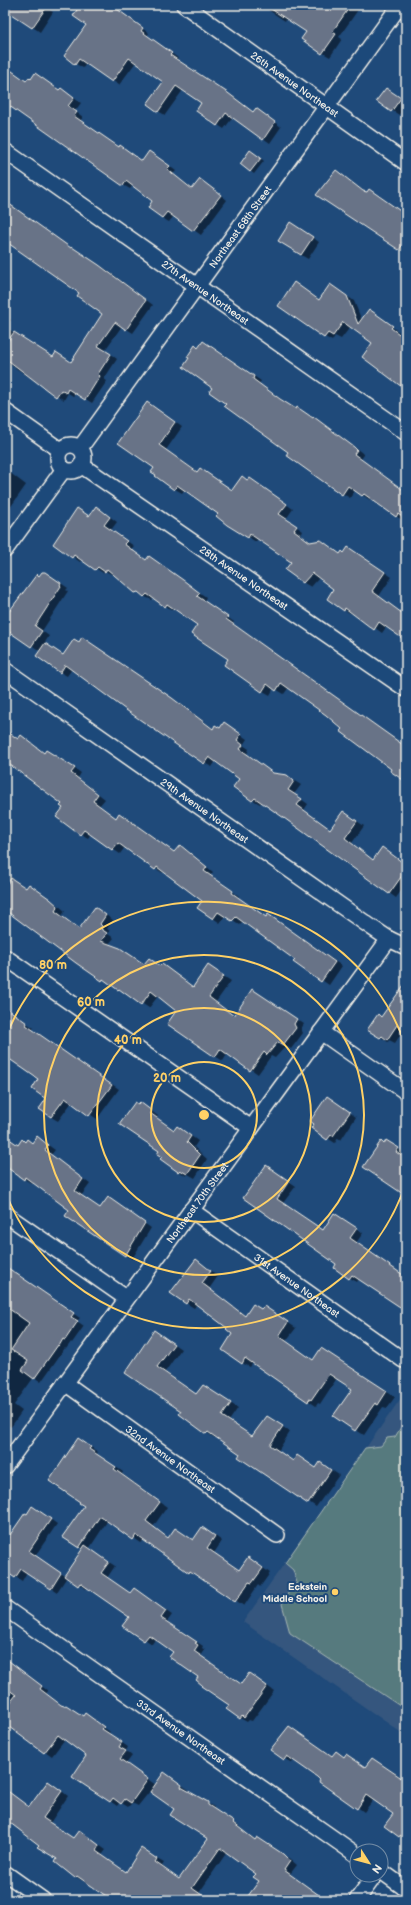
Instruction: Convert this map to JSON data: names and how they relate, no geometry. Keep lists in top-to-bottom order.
{
  "streets": {
    "street": [
      "26th Avenue Northeast",
      "Northeast 68th Street",
      "27th Avenue Northeast",
      "28th Avenue Northeast",
      "29th Avenue Northeast",
      "Northeast 70th Street",
      "31st Avenue Northeast",
      "32nd Avenue Northeast",
      "33rd Avenue Northeast"
    ]
  },
  "crossings": [
    ["26th Avenue Northeast", "Northeast 68th Street"],
    ["Northeast 68th Street", "27th Avenue Northeast"],
    ["Northeast 68th Street", "28th Avenue Northeast"],
    ["29th Avenue Northeast", "Northeast 70th Street"],
    ["Northeast 70th Street", "31st Avenue Northeast"],
    ["Northeast 70th Street", "32nd Avenue Northeast"]
  ],
  "places": ["Eckstein Middle School"],
  "north": "bottom right",
  "rings": [
    "80 m",
    "60 m",
    "40 m",
    "20 m"
  ]
}
